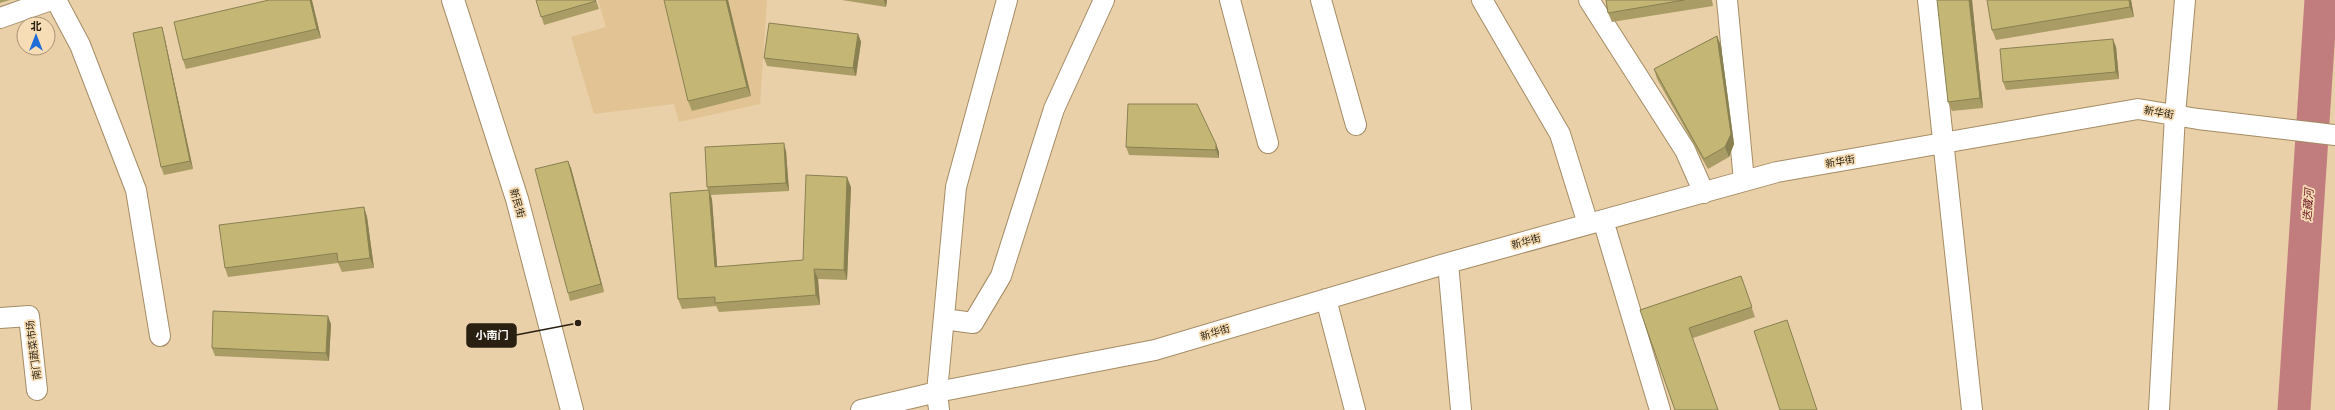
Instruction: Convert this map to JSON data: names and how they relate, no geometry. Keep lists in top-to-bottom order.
{
  "streets": {
    "main road": ["新民街"],
    "street": ["新华街", "南门蔬菜市场"]
  },
  "water": ["迭藏河"],
  "places": ["小南门"],
  "north": "top"
}
